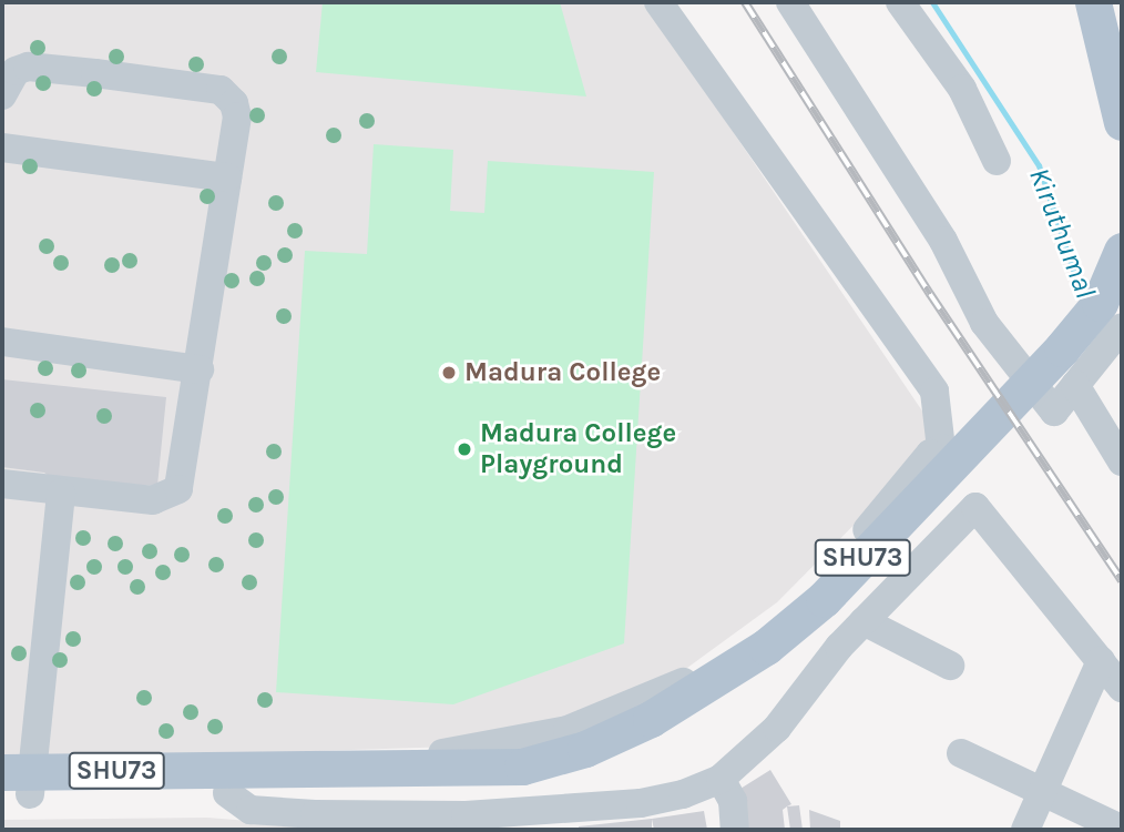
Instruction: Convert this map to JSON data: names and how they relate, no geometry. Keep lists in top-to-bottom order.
{
  "streets": {
    "main road": ["SHU73"]
  },
  "water": ["Kiruthumal"],
  "places": ["Madura College", "Madura College Playground"]
}
